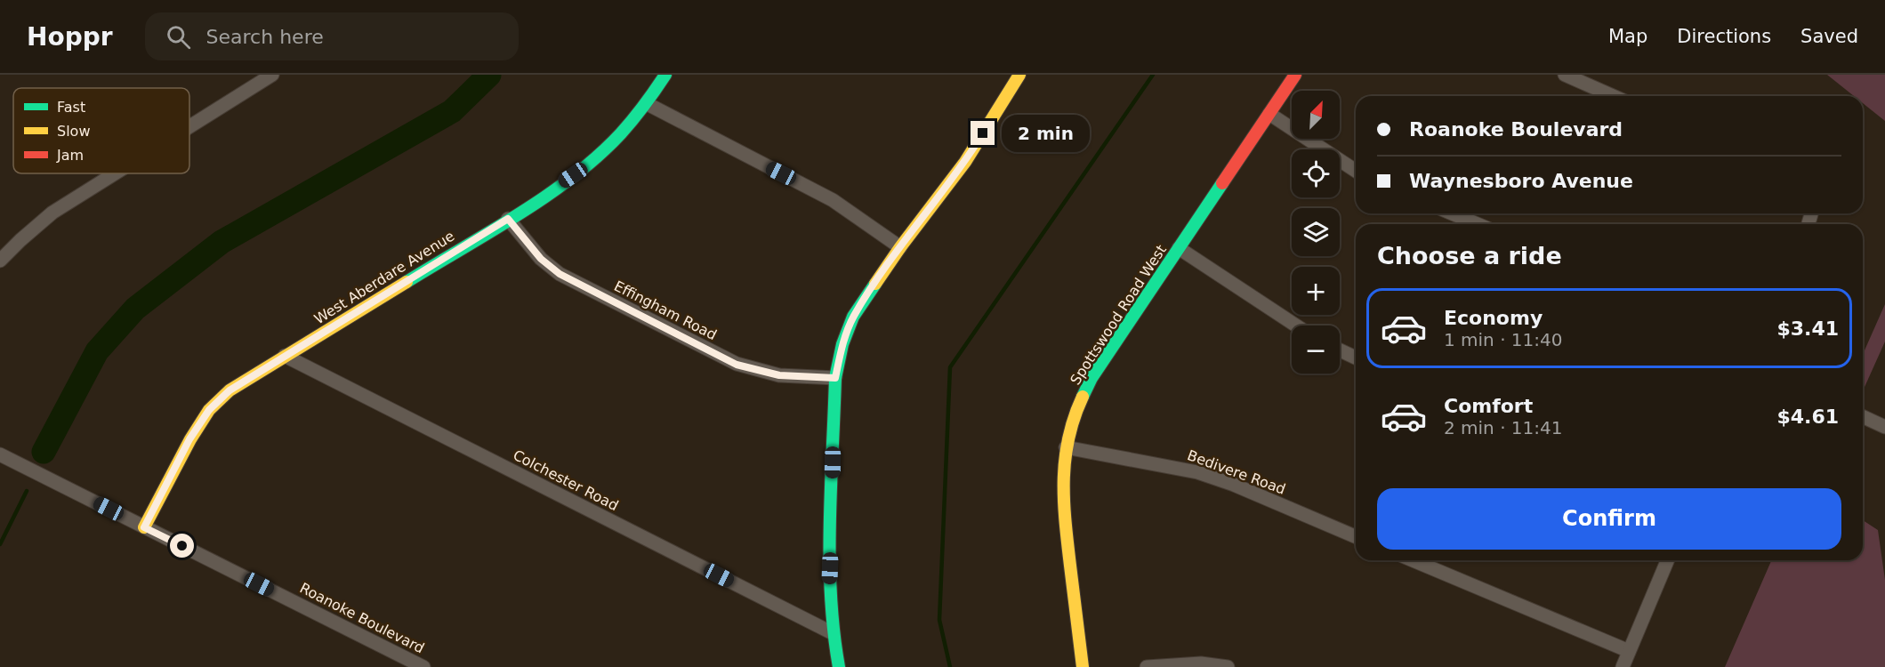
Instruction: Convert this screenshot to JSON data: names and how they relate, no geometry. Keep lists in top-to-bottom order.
{
  "streets": {
    "street": [
      "West Aberdare Avenue",
      "Effingham Road",
      "Spottswood Road West",
      "Bedivere Road",
      "Colchester Road",
      "Roanoke Boulevard"
    ]
  },
  "crossings": [
    ["West Aberdare Avenue", "Effingham Road"],
    ["West Aberdare Avenue", "Colchester Road"],
    ["West Aberdare Avenue", "Roanoke Boulevard"],
    ["Spottswood Road West", "Bedivere Road"]
  ],
  "legend": ["Fast", "Slow", "Jam"],
  "north": "top right",
  "page": {
    "header": "Hoppr",
    "search": "Search here",
    "nav": ["Map", "Directions", "Saved"],
    "map_buttons": ["+", "−"],
    "banner": ["Roanoke Boulevard", "Waynesboro Avenue"],
    "bubble": "2 min",
    "heading": "Choose a ride",
    "list": [
      {
        "name": "Economy",
        "note": "1 min · 11:40",
        "value": "$3.41"
      },
      {
        "name": "Comfort",
        "note": "2 min · 11:41",
        "value": "$4.61"
      }
    ],
    "buttons": "Confirm"
  }
}
